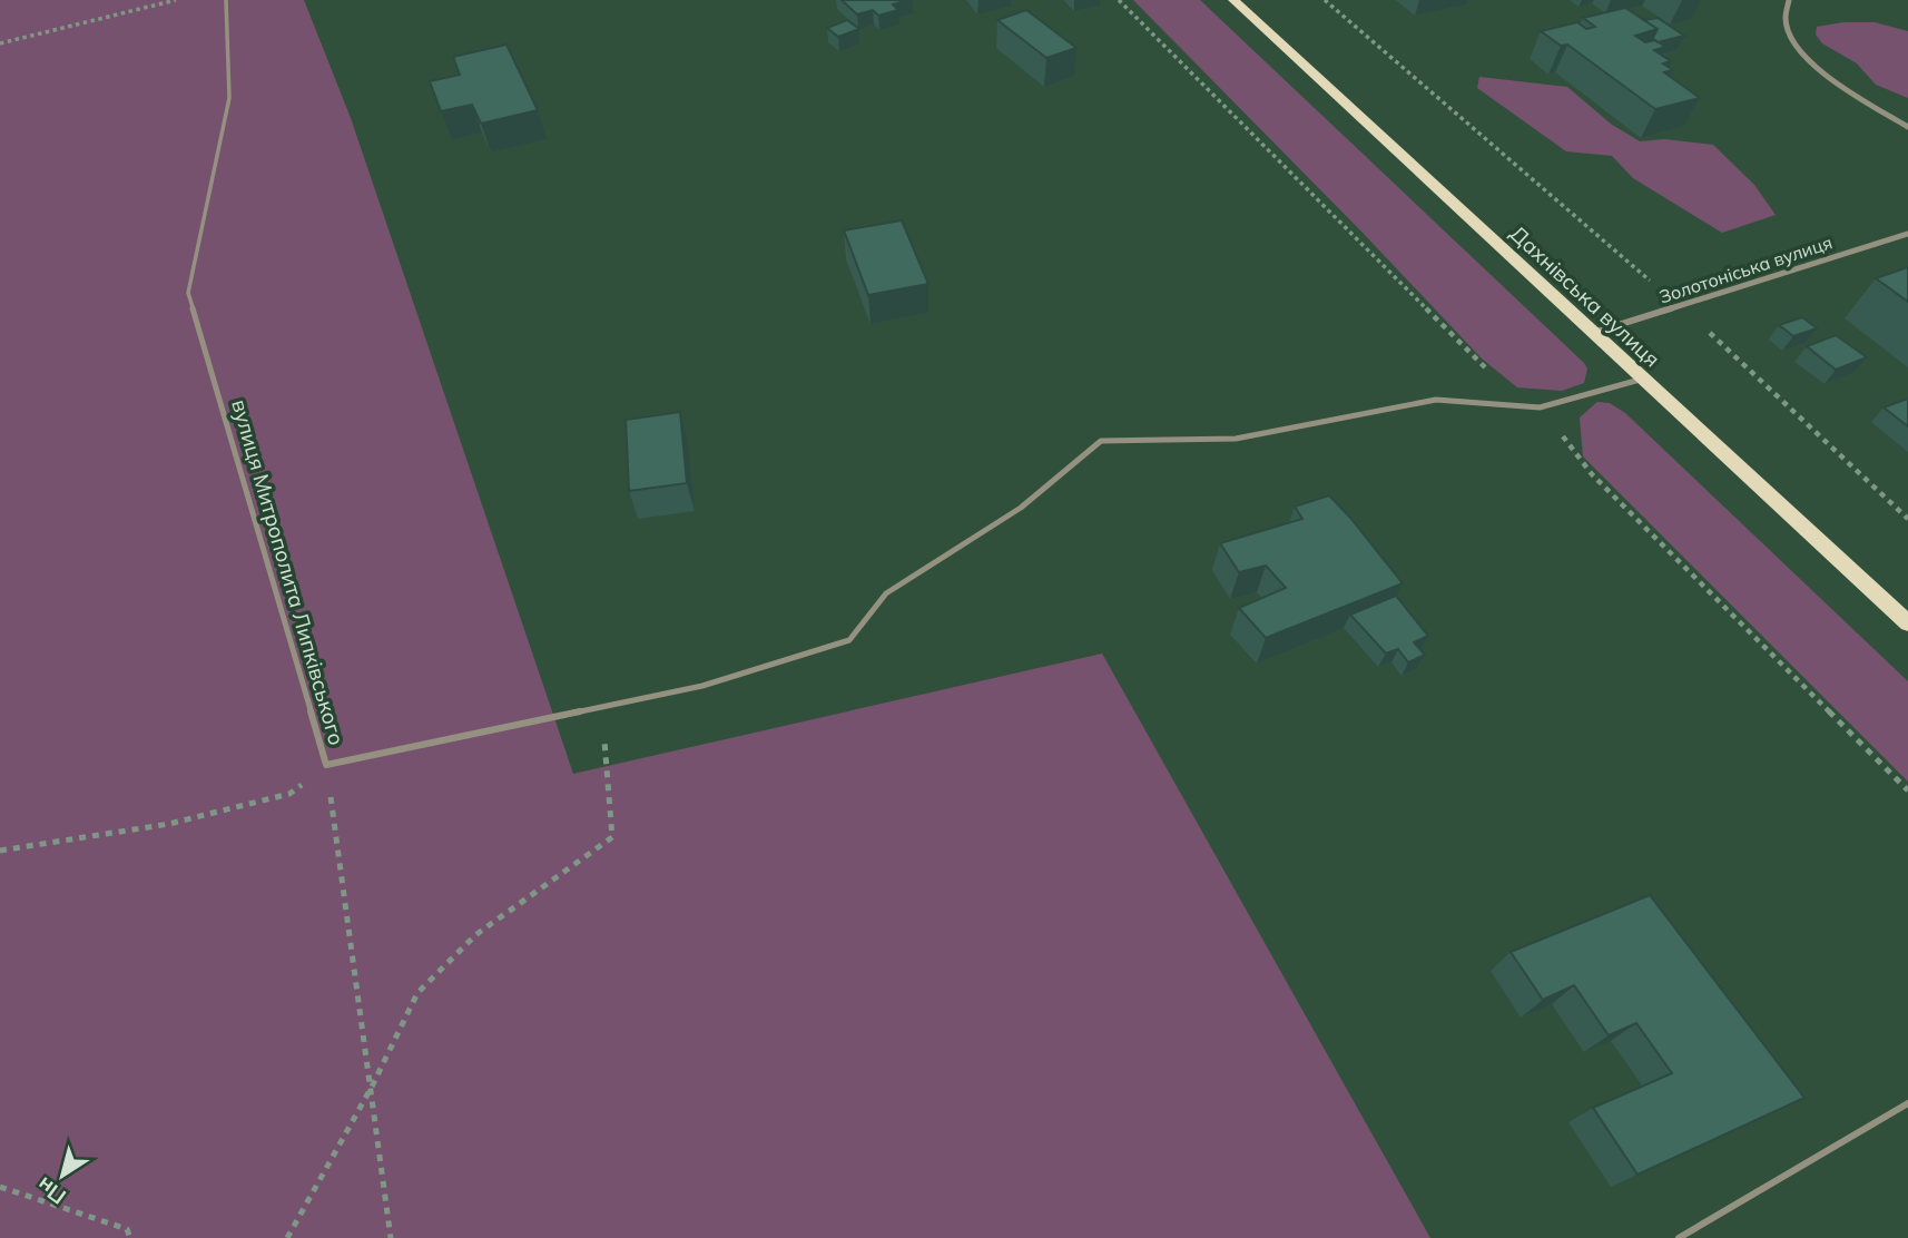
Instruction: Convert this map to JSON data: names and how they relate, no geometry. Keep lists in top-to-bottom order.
{
  "streets": {
    "main road": ["Дахнівська вулиця"],
    "street": ["Золотоніська вулиця"],
    "lane": ["вулиця Митрополита Липківського"]
  },
  "crossings": [
    ["Золотоніська вулиця", "Дахнівська вулиця"],
    ["Дахнівська вулиця", "вулиця Митрополита Липківського"]
  ],
  "north": "bottom left"
}
